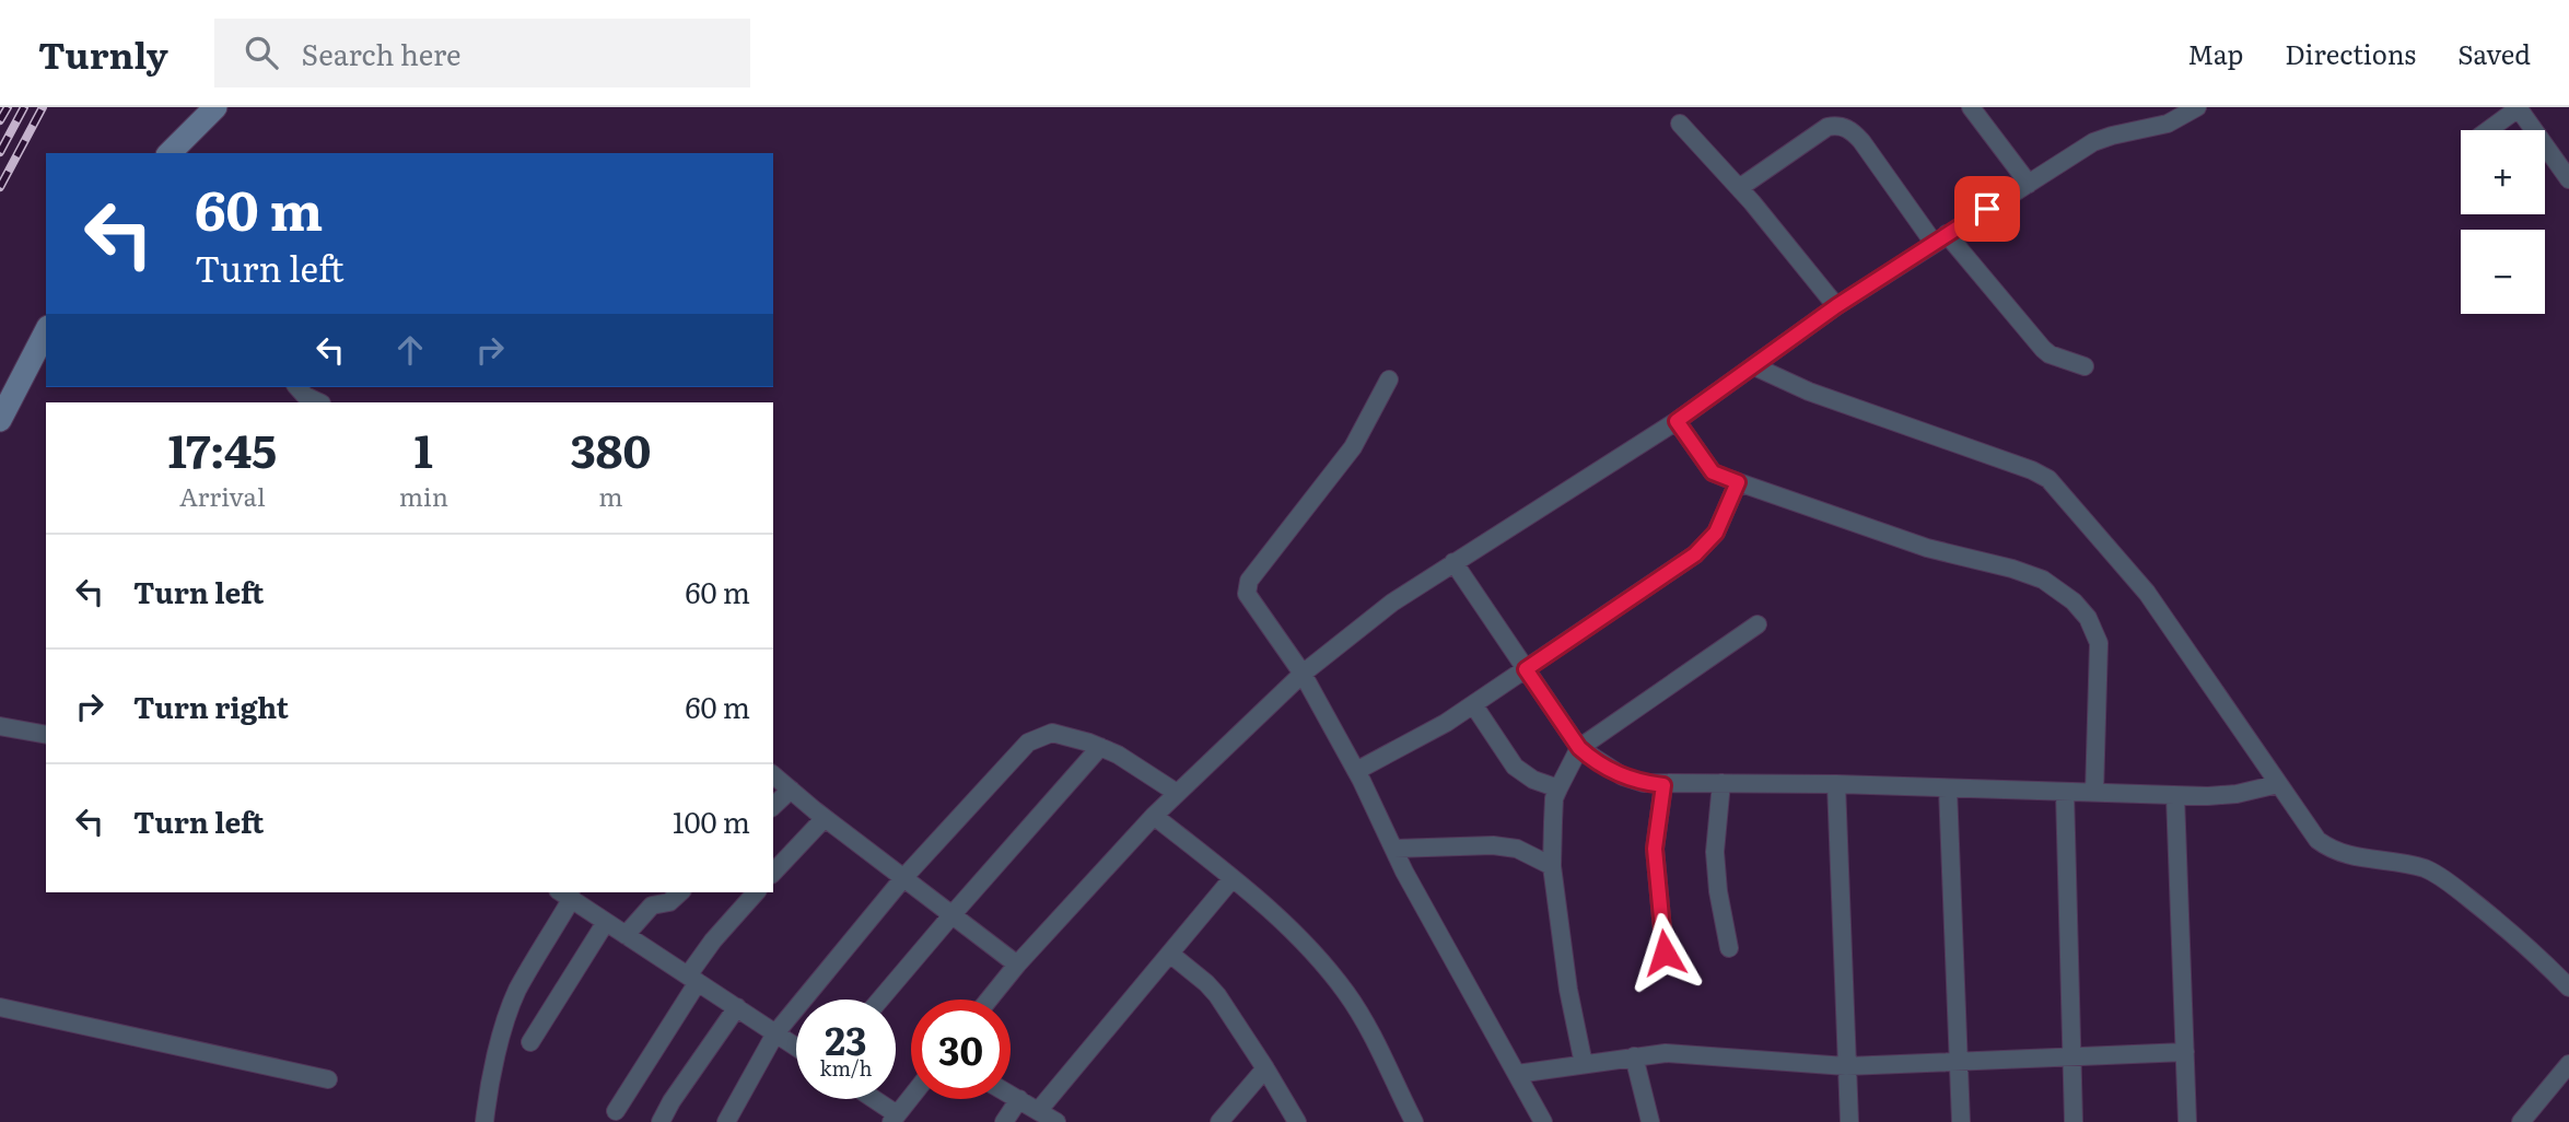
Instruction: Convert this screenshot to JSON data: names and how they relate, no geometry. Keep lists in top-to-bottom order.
{
  "page": {
    "header": "Turnly",
    "search": "Search here",
    "nav": ["Map", "Directions", "Saved"],
    "map_buttons": ["+", "−"],
    "turn": ["60 m", "Turn left"],
    "eta": [
      "17:45",
      "Arrival",
      "1",
      "min",
      "380",
      "m"
    ],
    "list": [
      {
        "name": "Turn left",
        "value": "60 m"
      },
      {
        "name": "Turn right",
        "value": "60 m"
      },
      {
        "name": "Turn left",
        "value": "100 m"
      }
    ],
    "speed": "23 km/h",
    "limit": "30"
  }
}
